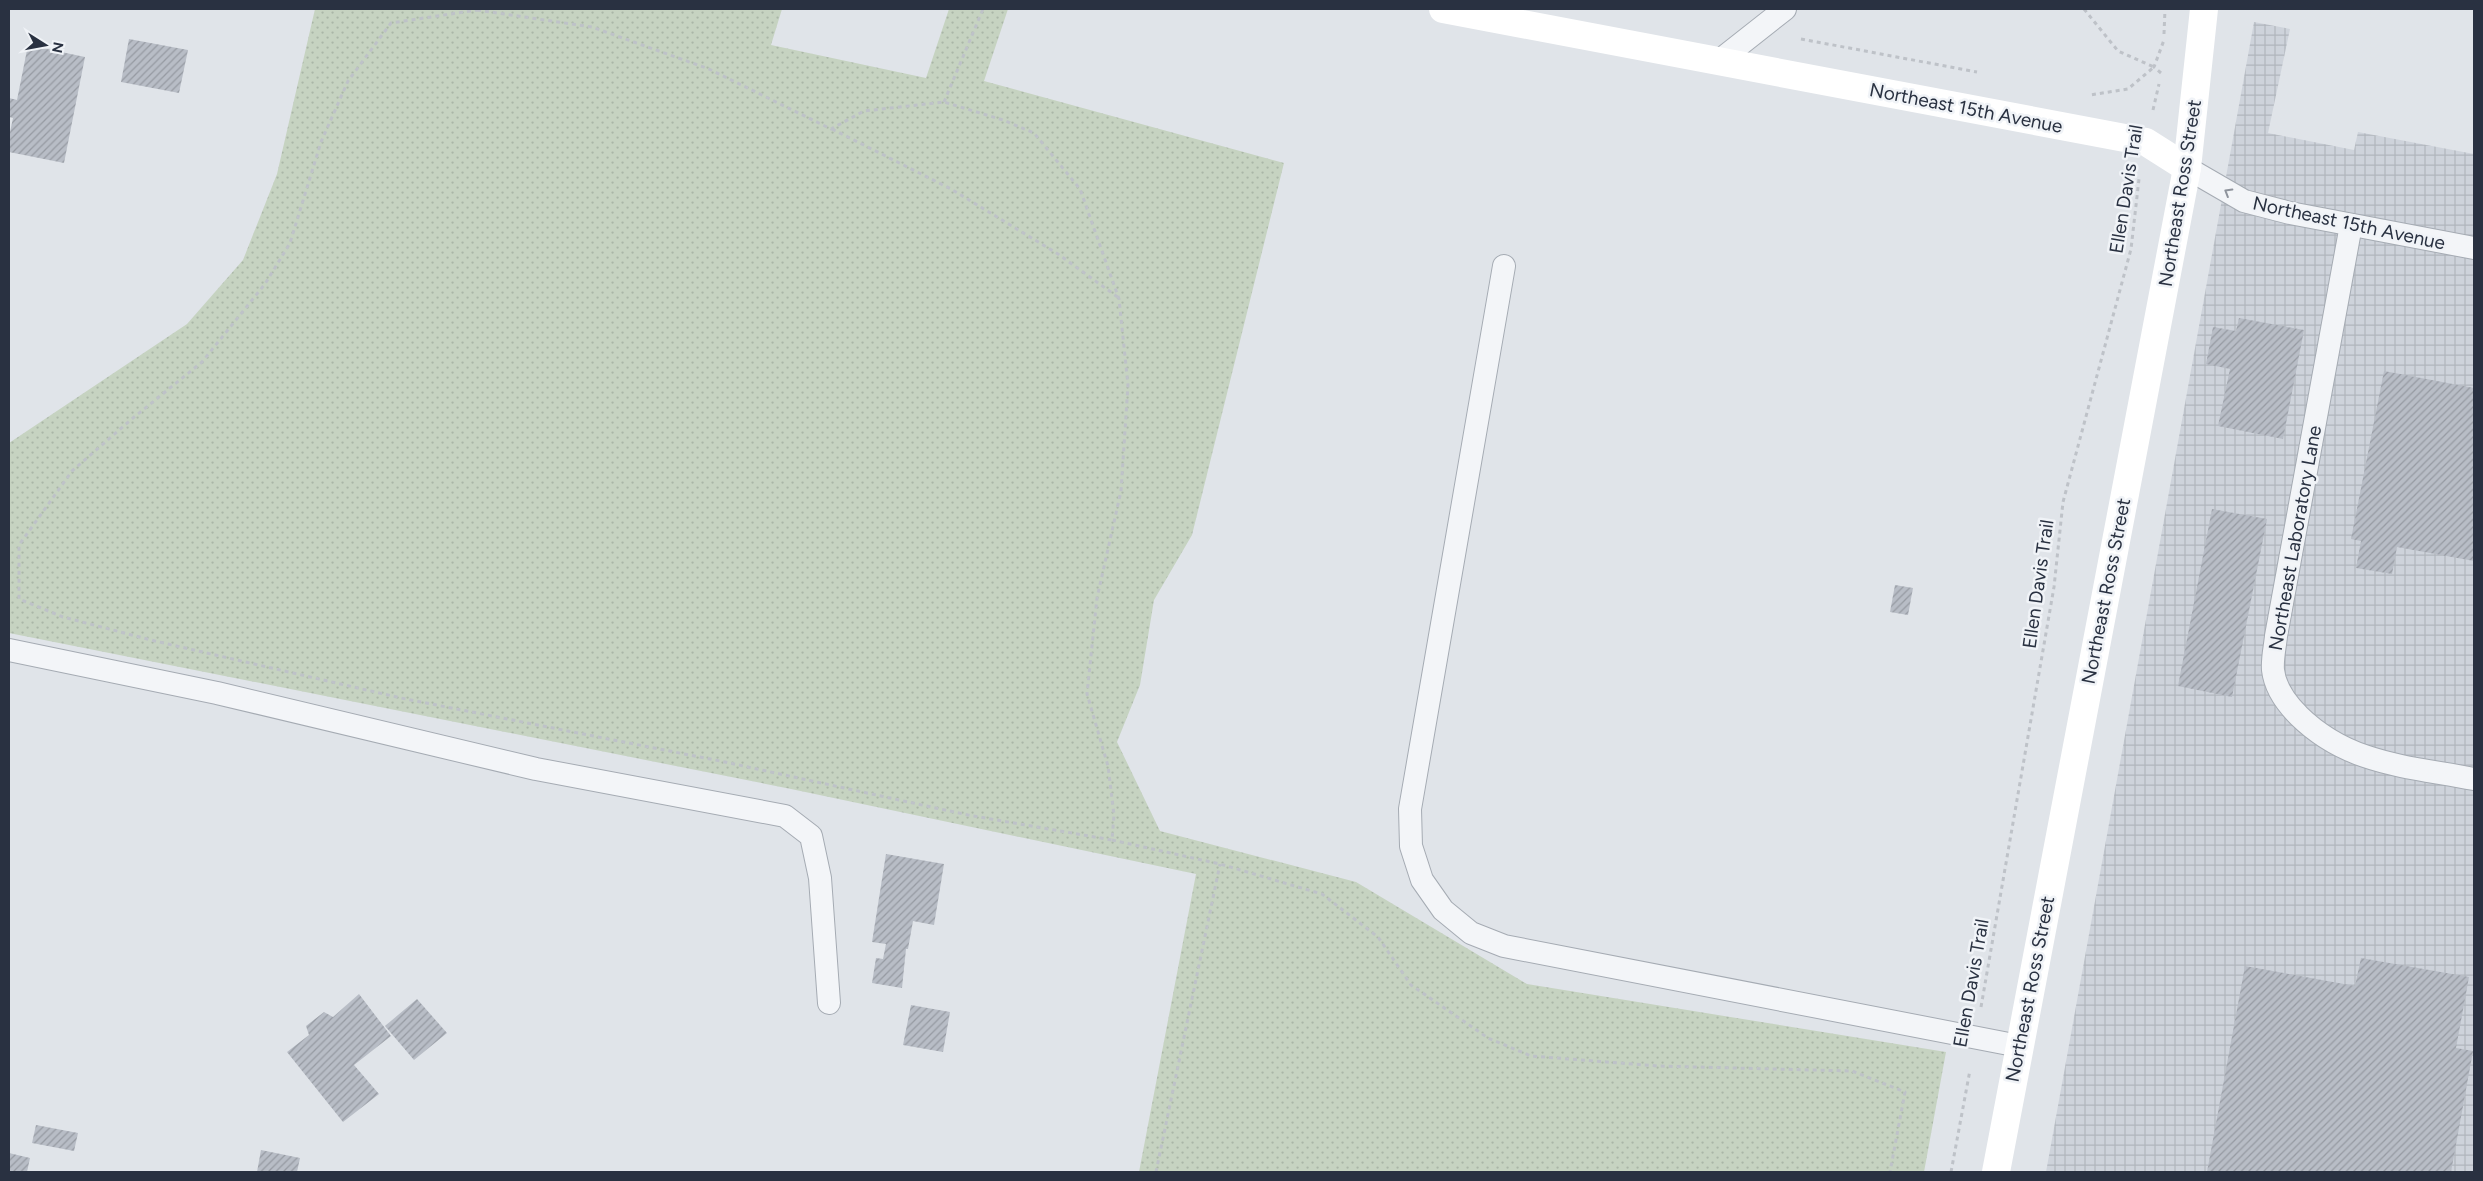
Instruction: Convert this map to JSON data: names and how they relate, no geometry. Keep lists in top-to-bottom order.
{
  "streets": {
    "street": ["Northeast 15th Avenue", "Northeast Ross Street"],
    "lane": ["Northeast Laboratory Lane"],
    "path": ["Ellen Davis Trail"]
  },
  "crossings": [
    ["Northeast 15th Avenue", "Ellen Davis Trail"],
    ["Northeast 15th Avenue", "Northeast Ross Street"],
    ["Northeast 15th Avenue", "Northeast Laboratory Lane"]
  ],
  "north": "right"
}
